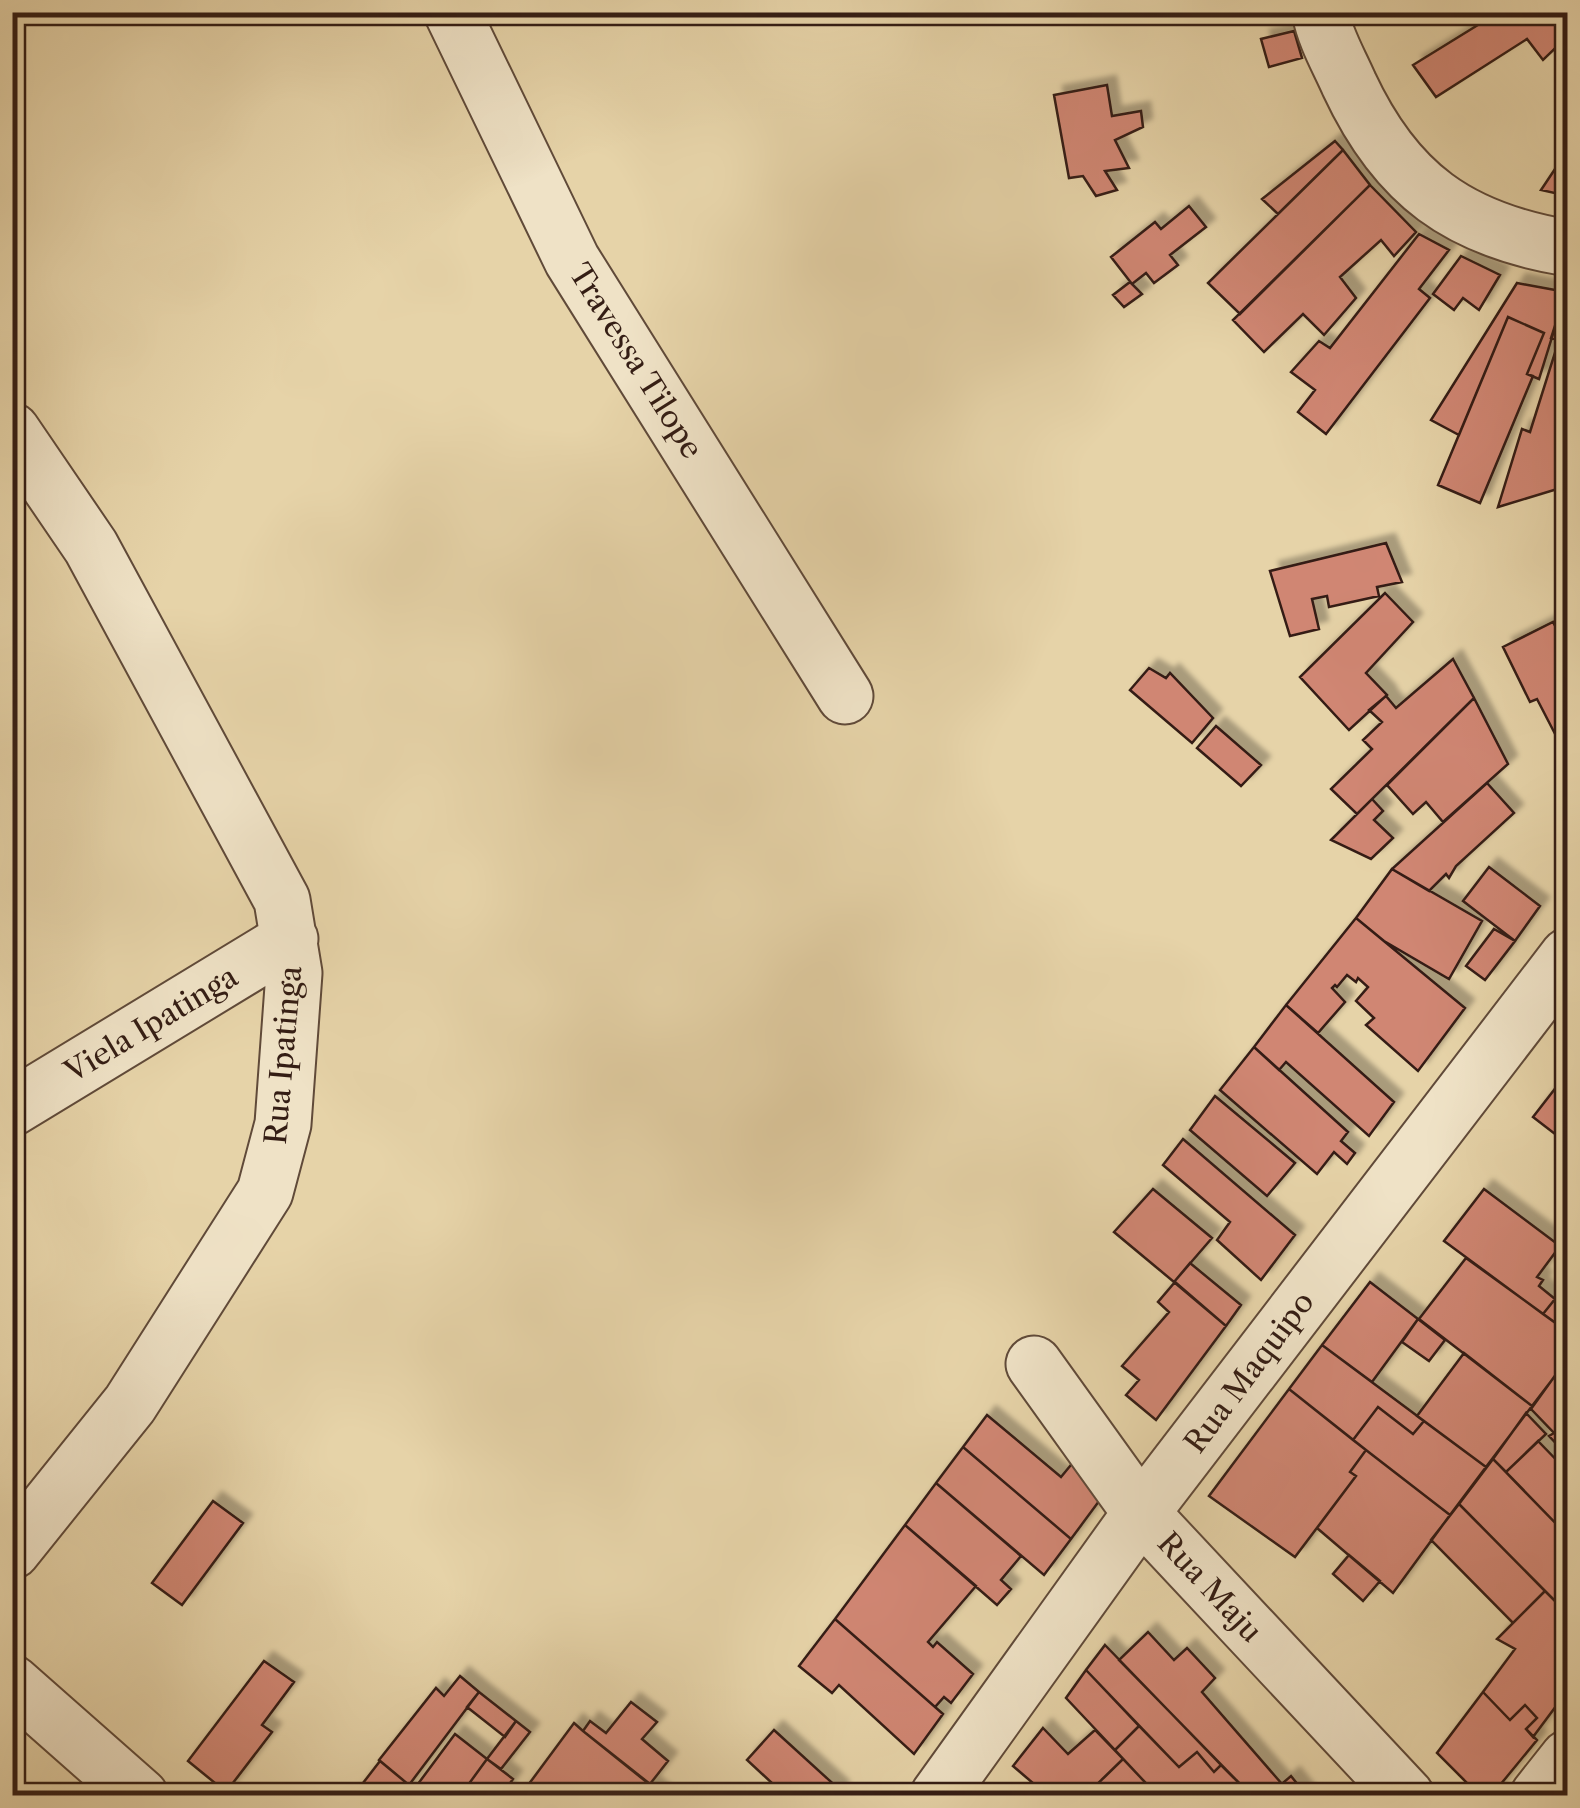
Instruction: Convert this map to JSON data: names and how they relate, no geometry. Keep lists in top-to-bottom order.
{
  "streets": {
    "street": [
      "Travessa Tilope",
      "Viela Ipatinga",
      "Rua Ipatinga",
      "Rua Maquipo",
      "Rua Maju"
    ]
  },
  "crossings": [
    ["Viela Ipatinga", "Rua Ipatinga"],
    ["Rua Maquipo", "Rua Maju"]
  ]
}
